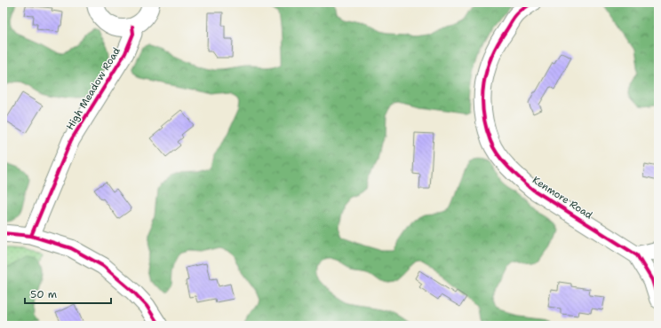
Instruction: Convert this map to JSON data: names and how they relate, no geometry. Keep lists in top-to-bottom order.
{
  "streets": {
    "street": ["High Meadow Road", "Kenmore Road"]
  },
  "scale_bar": "50 m"
}
